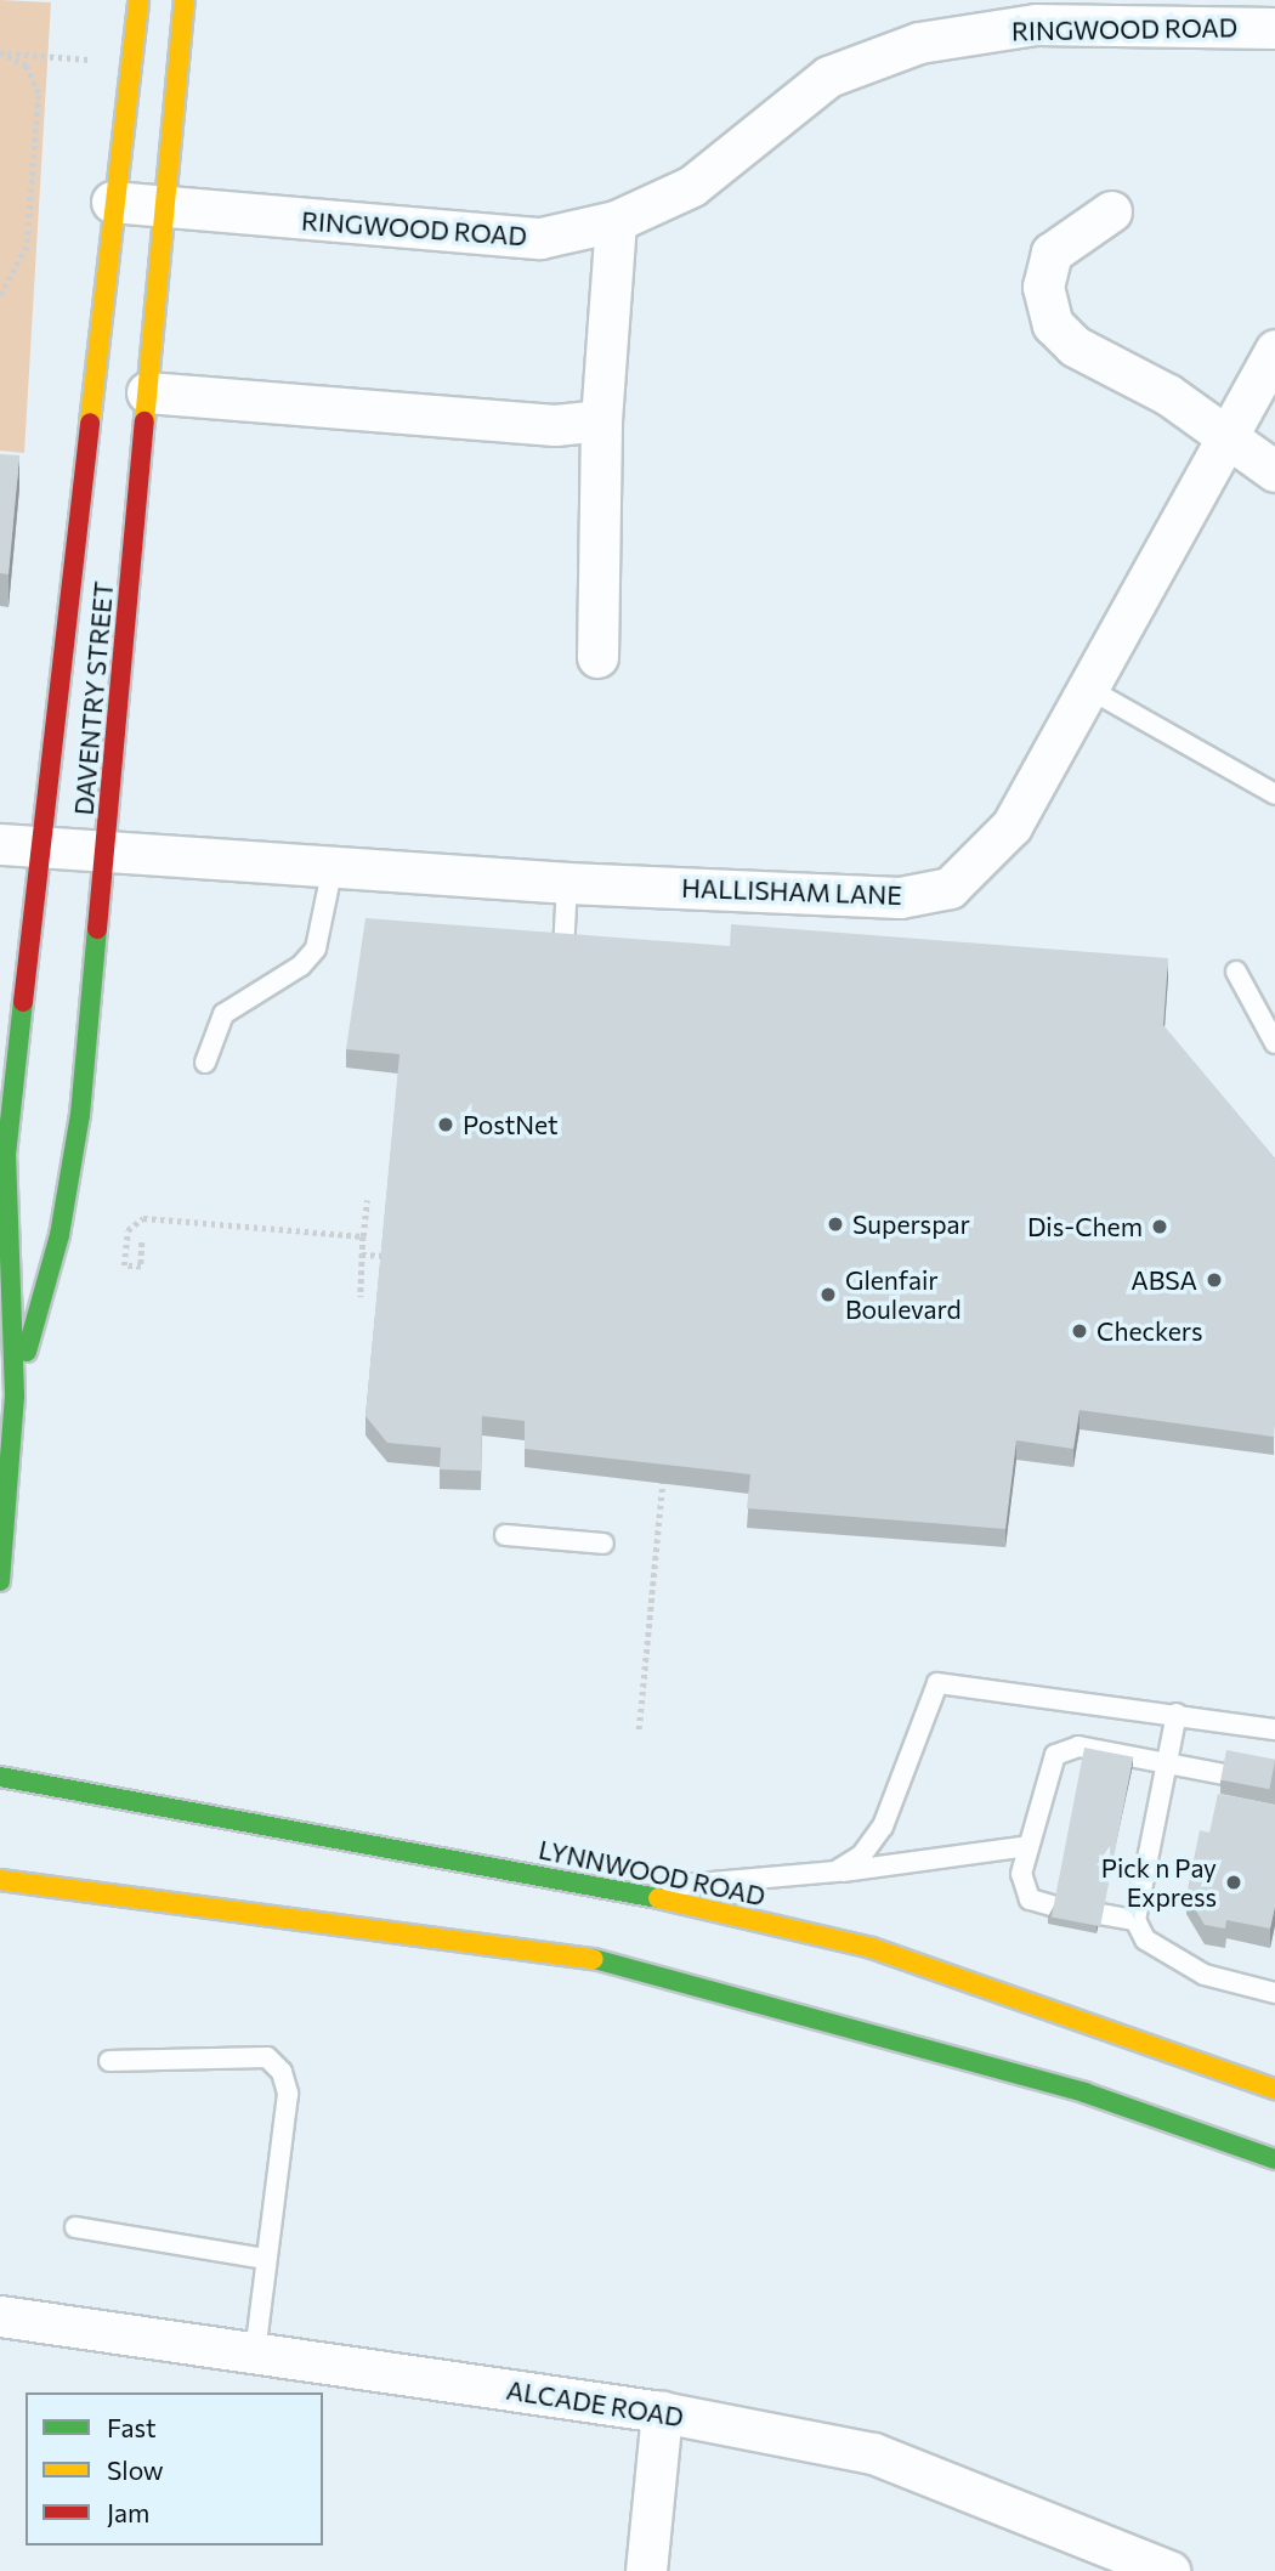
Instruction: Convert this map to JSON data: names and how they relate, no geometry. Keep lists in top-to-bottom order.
{
  "streets": {
    "street": [
      "RINGWOOD ROAD",
      "DAVENTRY STREET",
      "HALLISHAM LANE",
      "LYNNWOOD ROAD",
      "ALCADE ROAD"
    ]
  },
  "crossings": [
    ["RINGWOOD ROAD", "DAVENTRY STREET"],
    ["DAVENTRY STREET", "HALLISHAM LANE"]
  ],
  "places": [
    "PostNet",
    "Superspar",
    "Dis-Chem",
    "ABSA",
    "Glenfair Boulevard",
    "Checkers",
    "Pick n Pay Express"
  ],
  "legend": ["Fast", "Slow", "Jam"]
}
